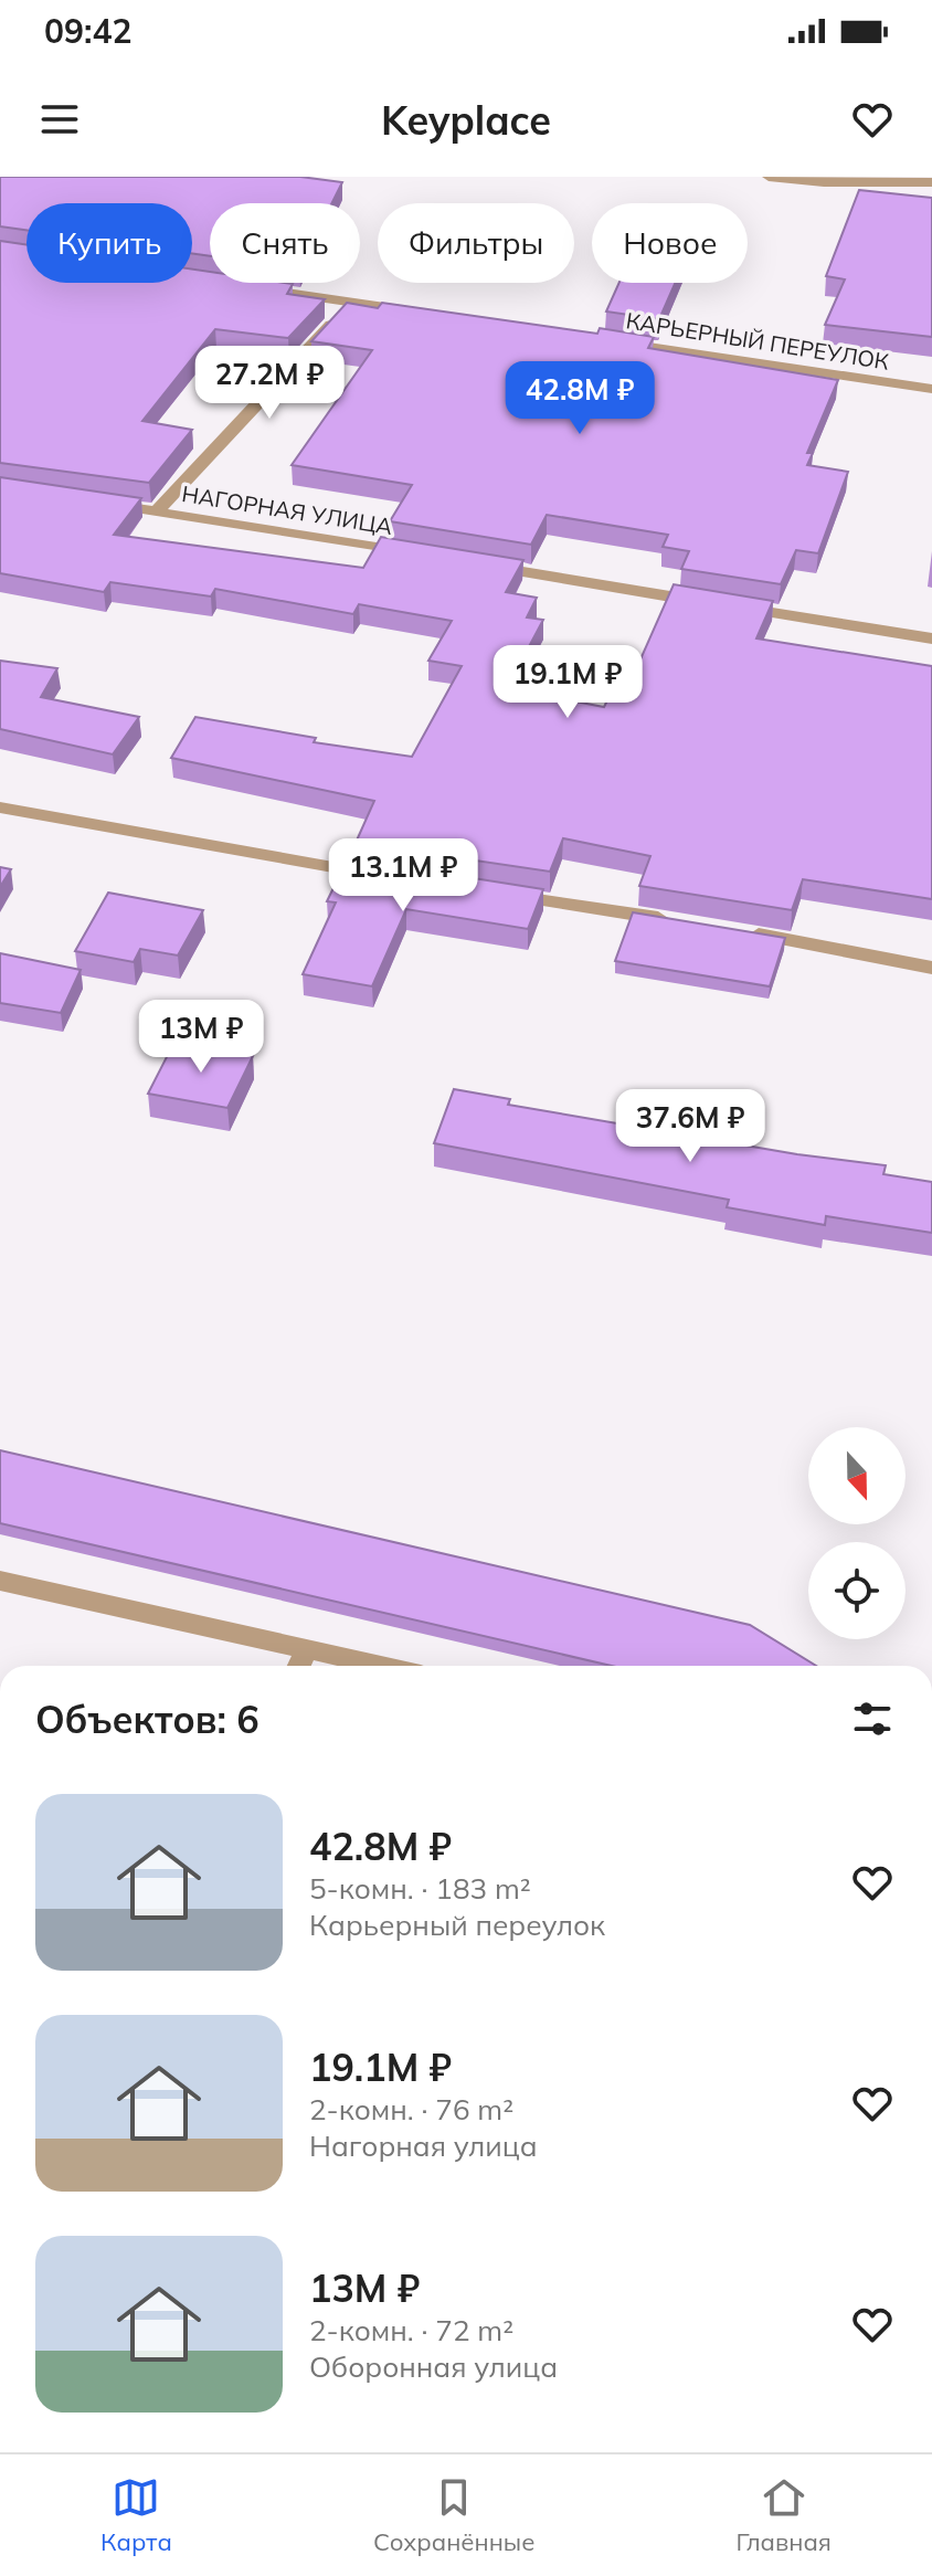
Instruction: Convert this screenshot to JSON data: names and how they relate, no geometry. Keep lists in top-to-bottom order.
{
  "streets": {
    "street": ["КАРЬЕРНЫЙ ПЕРЕУЛОК", "НАГОРНАЯ УЛИЦА"]
  },
  "north": "bottom",
  "page": {
    "status": "09:42",
    "header": "Keyplace",
    "chip": [
      "Купить",
      "Снять",
      "Фильтры",
      "Новое"
    ],
    "price": [
      "27.2M ₽",
      "42.8M ₽",
      "19.1M ₽",
      "13.1M ₽",
      "13M ₽",
      "37.6M ₽"
    ],
    "heading": "Объектов: 6",
    "list": [
      {
        "name": "42.8M ₽",
        "note": "5-комн. · 183 m² · Карьерный переулок"
      },
      {
        "name": "19.1M ₽",
        "note": "2-комн. · 76 m² · Нагорная улица"
      },
      {
        "name": "13M ₽",
        "note": "2-комн. · 72 m² · Оборонная улица"
      }
    ],
    "tabs": ["Карта", "Сохранённые", "Главная"]
  }
}
